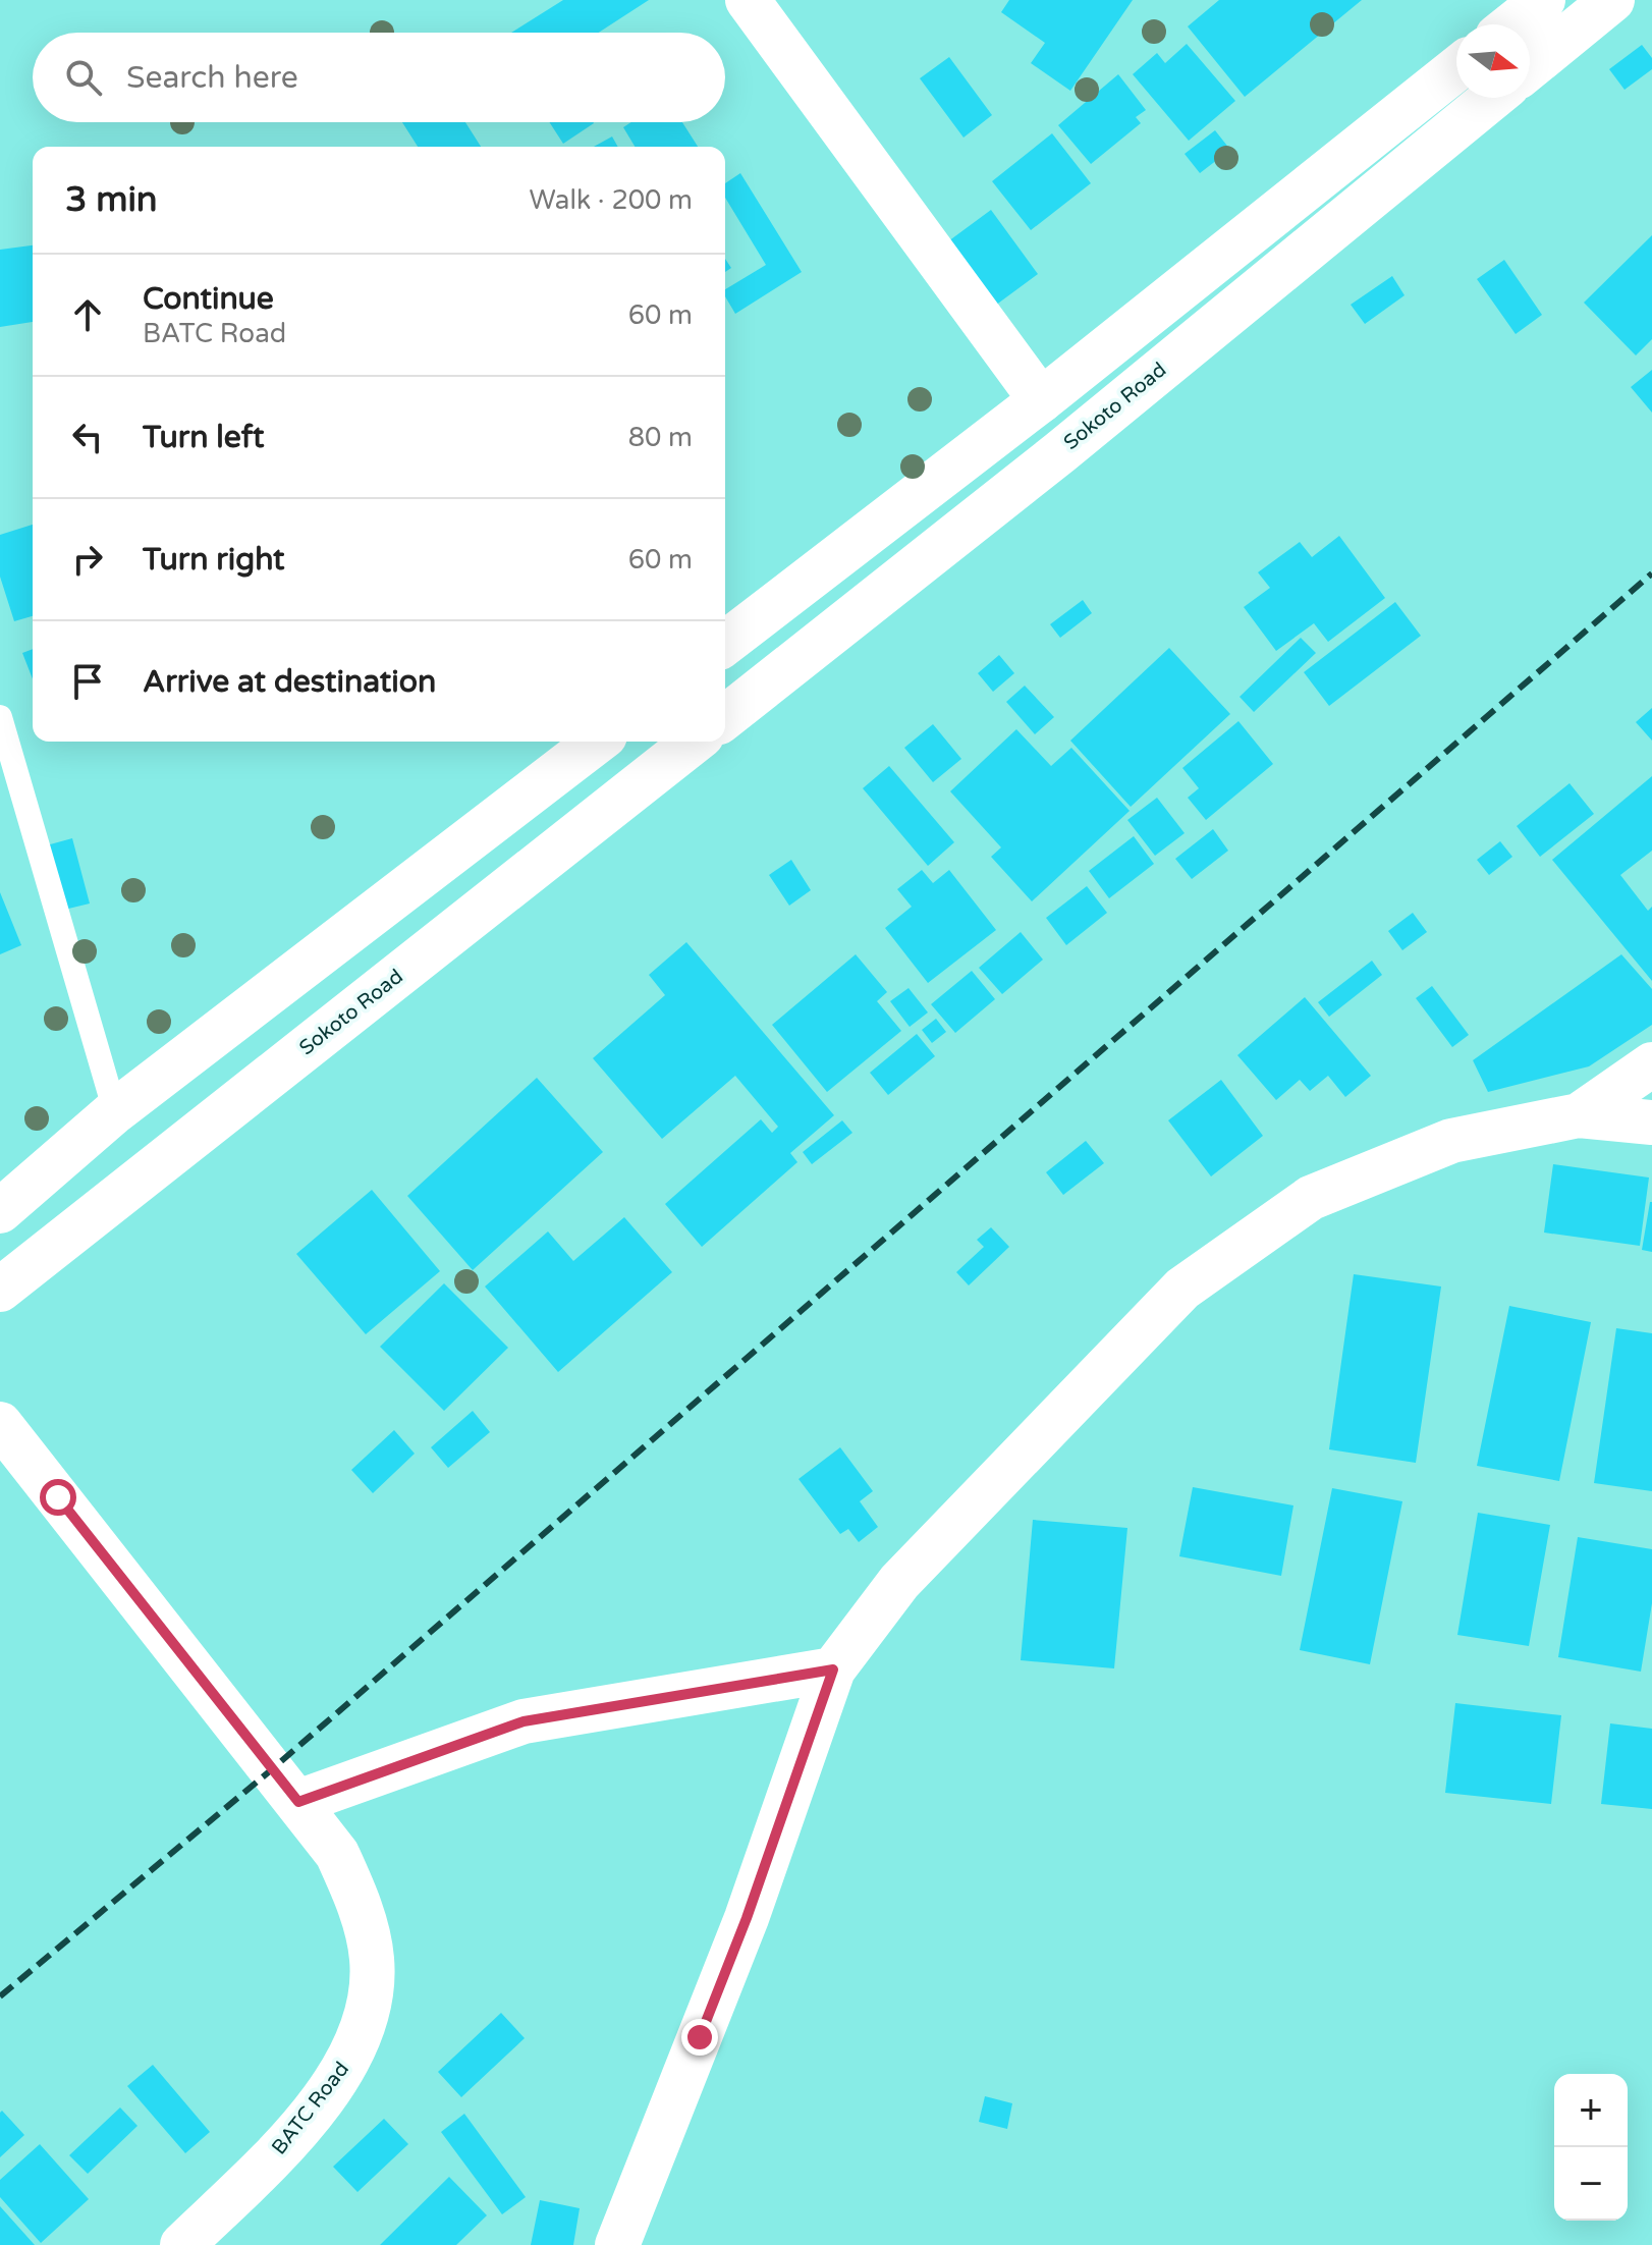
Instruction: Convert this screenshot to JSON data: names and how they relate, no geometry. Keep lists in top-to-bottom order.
{
  "streets": {
    "main road": ["Sokoto Road", "BATC Road"]
  },
  "north": "right",
  "page": {
    "search": "Search here",
    "heading": ["3 min", "Walk · 200 m"],
    "list": [
      ["Continue", "BATC Road", "60 m"],
      ["Turn left", "80 m"],
      ["Turn right", "60 m"],
      "Arrive at destination"
    ],
    "map_buttons": ["+", "−"]
  }
}
